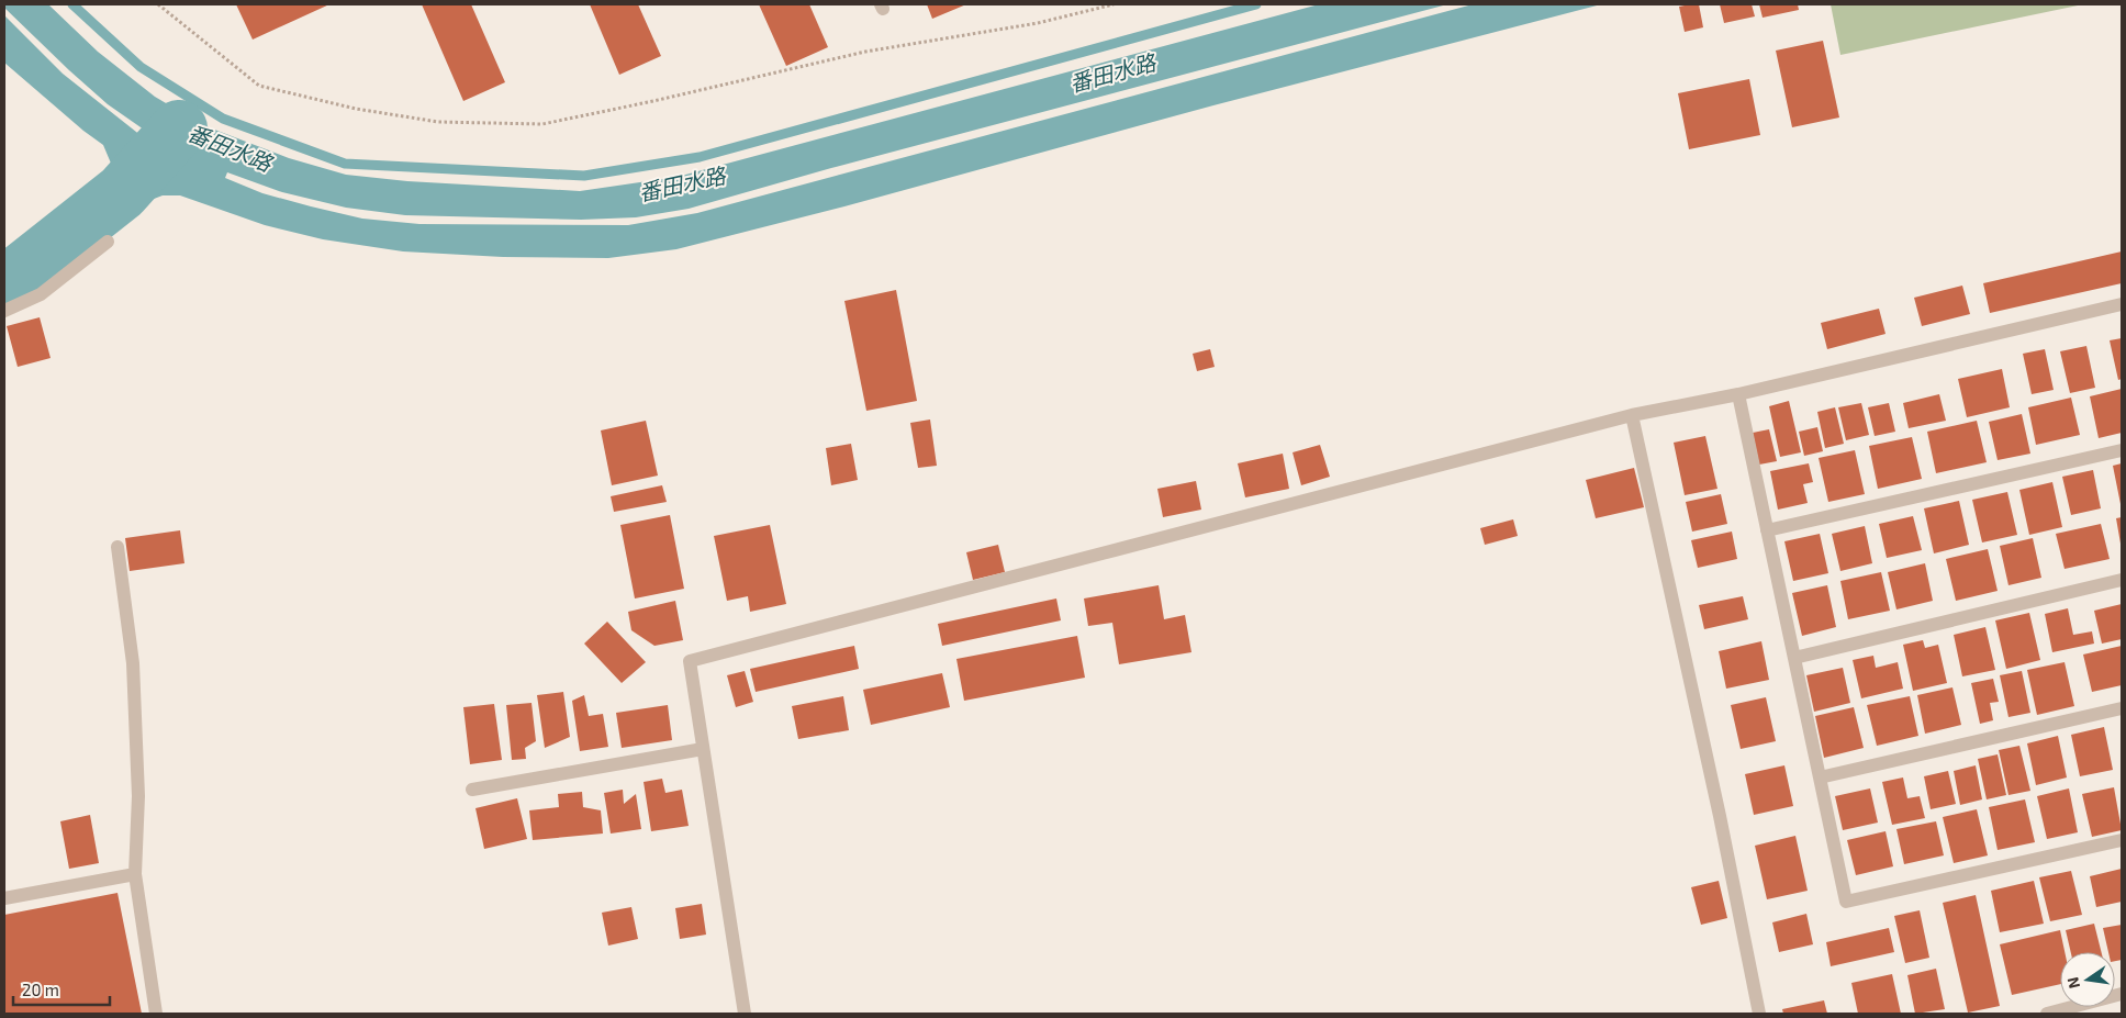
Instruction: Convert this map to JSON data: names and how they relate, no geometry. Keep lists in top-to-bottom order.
{
  "water": ["番田水路"],
  "scale_bar": "20 m",
  "north": "left"
}
